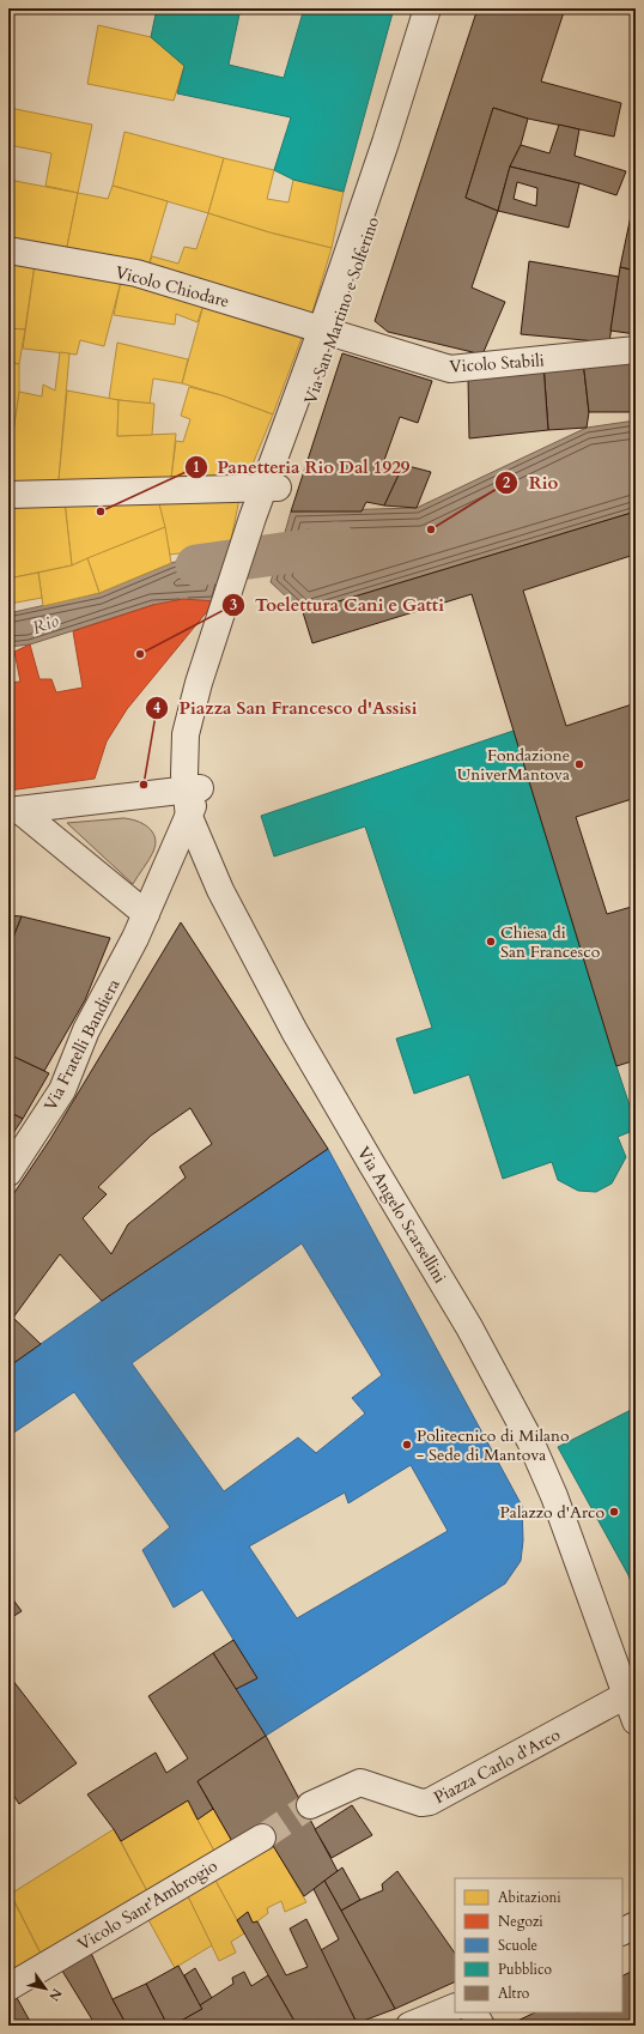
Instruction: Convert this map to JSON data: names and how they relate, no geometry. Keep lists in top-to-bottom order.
{
  "streets": {
    "street": [
      "Vicolo Chiodare",
      "Via San Martino e Solferino",
      "Vicolo Stabili",
      "Via Fratelli Bandiera",
      "Via Angelo Scarsellini",
      "Piazza Carlo d'Arco",
      "Vicolo Sant'Ambrogio"
    ]
  },
  "crossings": [
    ["Vicolo Chiodare", "Via San Martino e Solferino"],
    ["Vicolo Chiodare", "Vicolo Stabili"],
    ["Via San Martino e Solferino", "Vicolo Stabili"],
    ["Via San Martino e Solferino", "Via Fratelli Bandiera"],
    ["Via San Martino e Solferino", "Via Angelo Scarsellini"],
    ["Via Angelo Scarsellini", "Piazza Carlo d'Arco"]
  ],
  "water": ["Rio"],
  "places": [
    "Panetteria Rio Dal 1929",
    "Rio",
    "Toelettura Cani e Gatti",
    "Fondazione UniverMantova",
    "Piazza San Francesco d'Assisi",
    "Chiesa di San Francesco",
    "Politecnico di Milano - Sede di Mantova",
    "Palazzo d'Arco"
  ],
  "legend": [
    "Abitazioni",
    "Negozi",
    "Scuole",
    "Pubblico",
    "Altro"
  ],
  "north": "bottom right"
}
